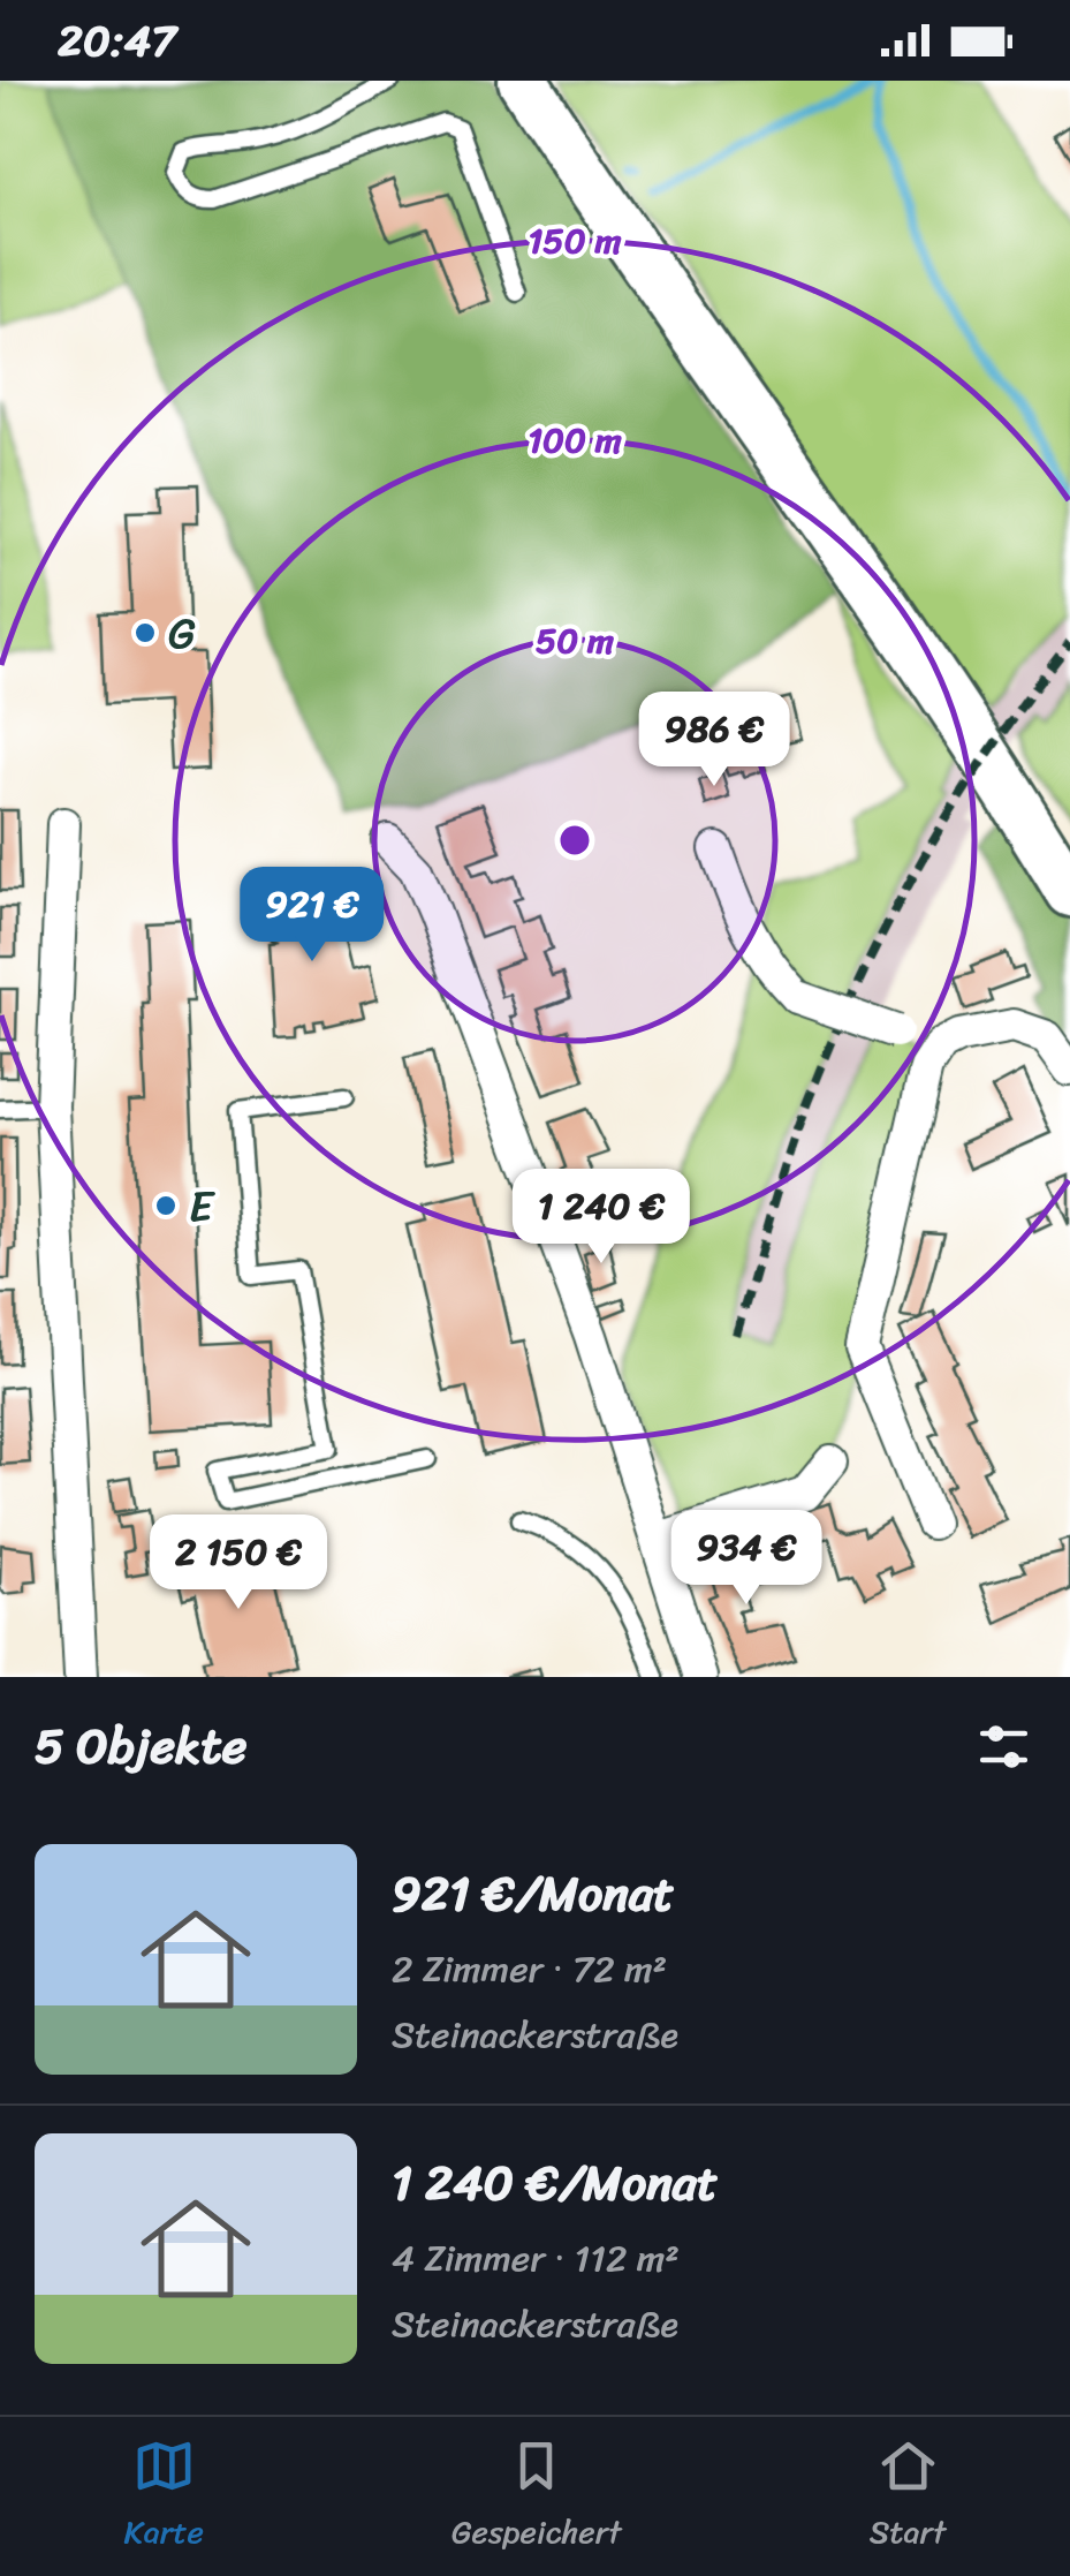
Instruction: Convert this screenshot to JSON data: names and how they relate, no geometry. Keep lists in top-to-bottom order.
{
  "places": ["G", "E"],
  "page": {
    "status": "20:47",
    "price": [
      "986 €",
      "921 €",
      "1 240 €",
      "934 €",
      "2 150 €"
    ],
    "heading": "5 Objekte",
    "list": [
      {
        "name": "921 €/Monat",
        "note": "2 Zimmer · 72 m² · Steinackerstraße"
      },
      {
        "name": "1 240 €/Monat",
        "note": "4 Zimmer · 112 m² · Steinackerstraße"
      }
    ],
    "tabs": ["Karte", "Gespeichert", "Start"]
  },
  "rings": ["150 m", "100 m", "50 m"]
}
